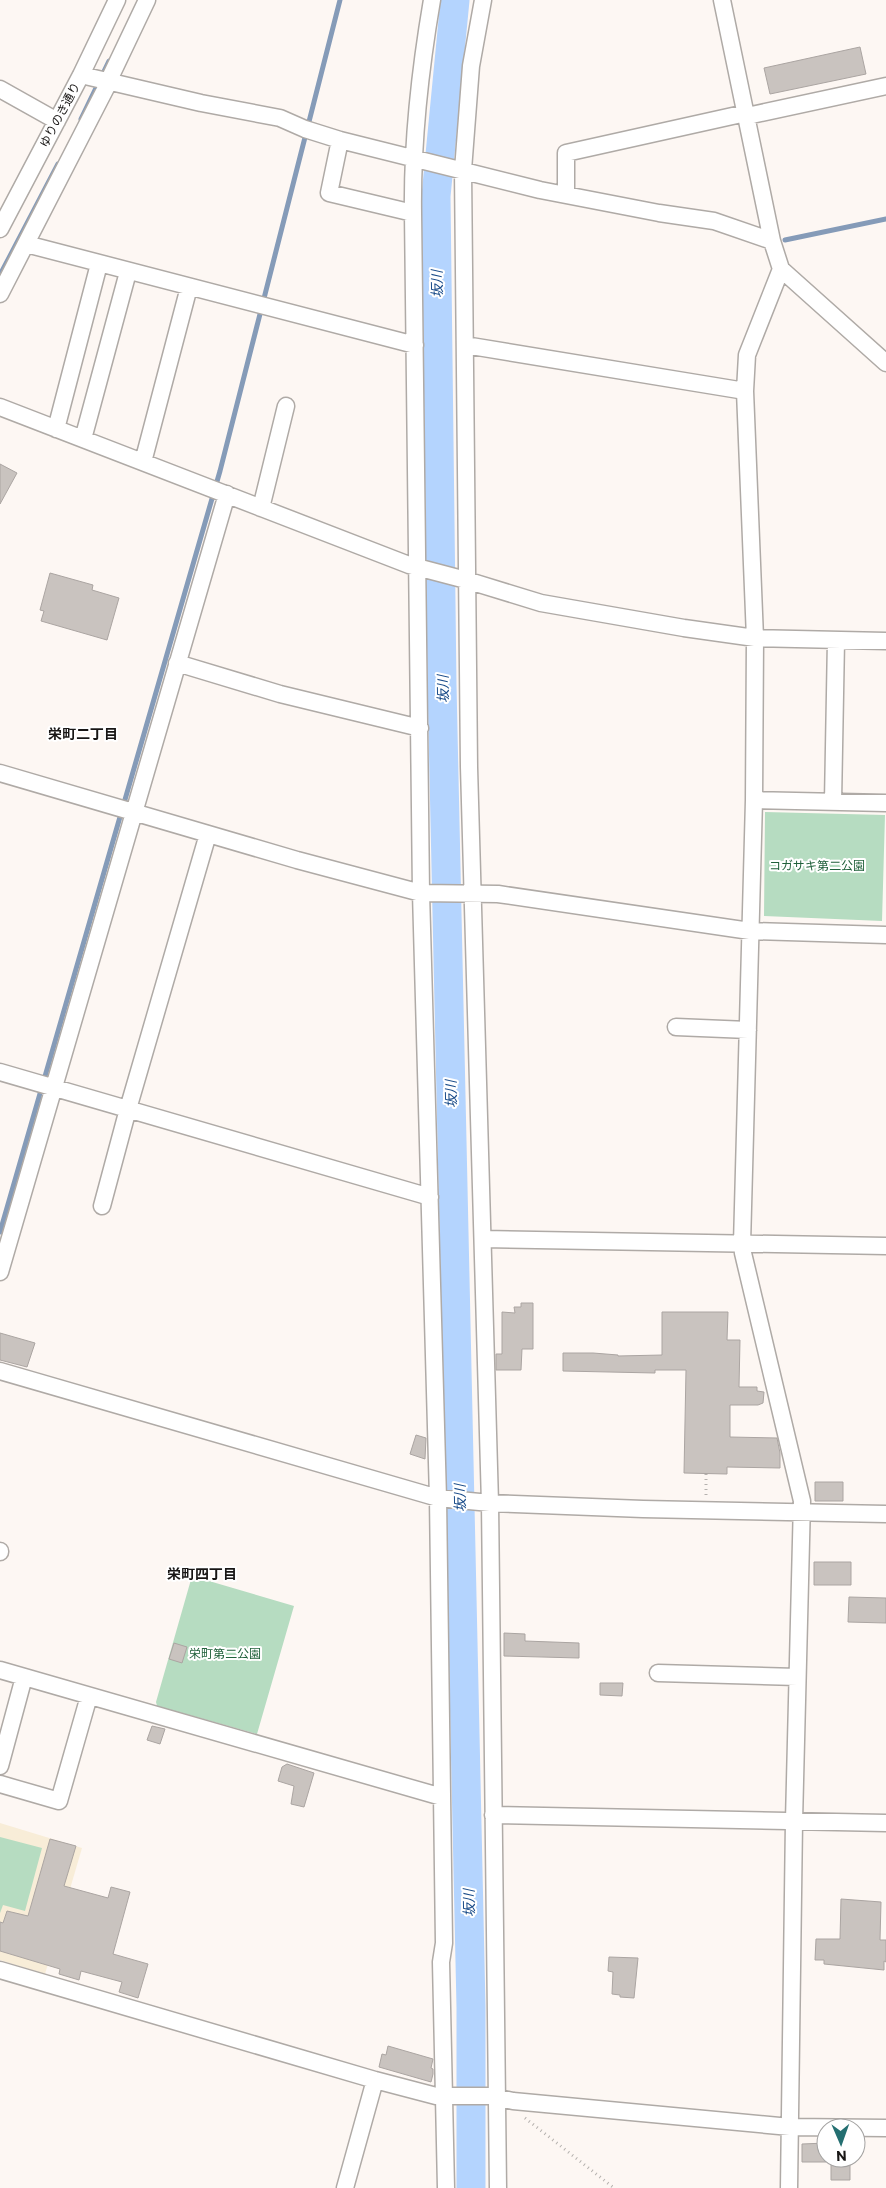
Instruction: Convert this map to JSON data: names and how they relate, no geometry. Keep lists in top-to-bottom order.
{
  "streets": {
    "street": ["ゆりのき通り"]
  },
  "districts": ["栄町二丁目", "栄町四丁目"],
  "water": ["坂川"],
  "parks": ["コガサキ第二公園", "栄町第二公園"],
  "north": "bottom"
}
